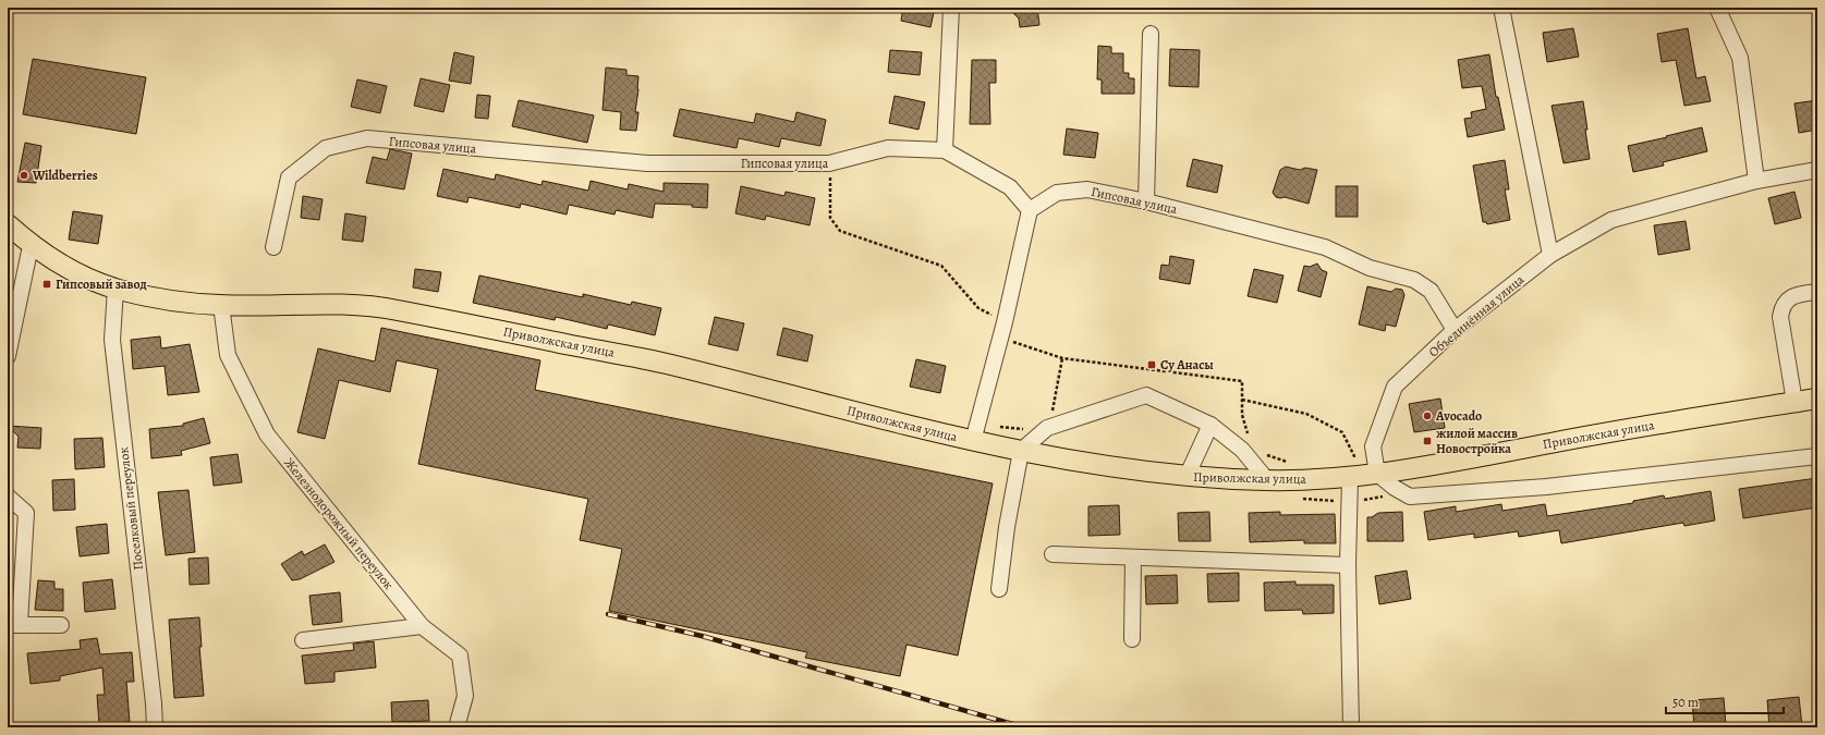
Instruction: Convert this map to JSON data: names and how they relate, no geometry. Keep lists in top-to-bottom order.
{
  "streets": {
    "main road": ["Приволжская улица"],
    "street": [
      "Гипсовая улица",
      "Объединённая улица",
      "Поселковый переулок",
      "Железнодорожный переулок"
    ]
  },
  "crossings": [
    ["Гипсовая улица", "Объединённая улица"],
    ["Объединённая улица", "Приволжская улица"],
    ["Приволжская улица", "Поселковый переулок"],
    ["Приволжская улица", "Железнодорожный переулок"]
  ],
  "places": {
    "other": ["Wildberries", "Avocado"],
    "transit": ["Гипсовый завод", "Су Анасы", "жилой массив Новостройка"]
  },
  "scale_bar": "50 m"
}
